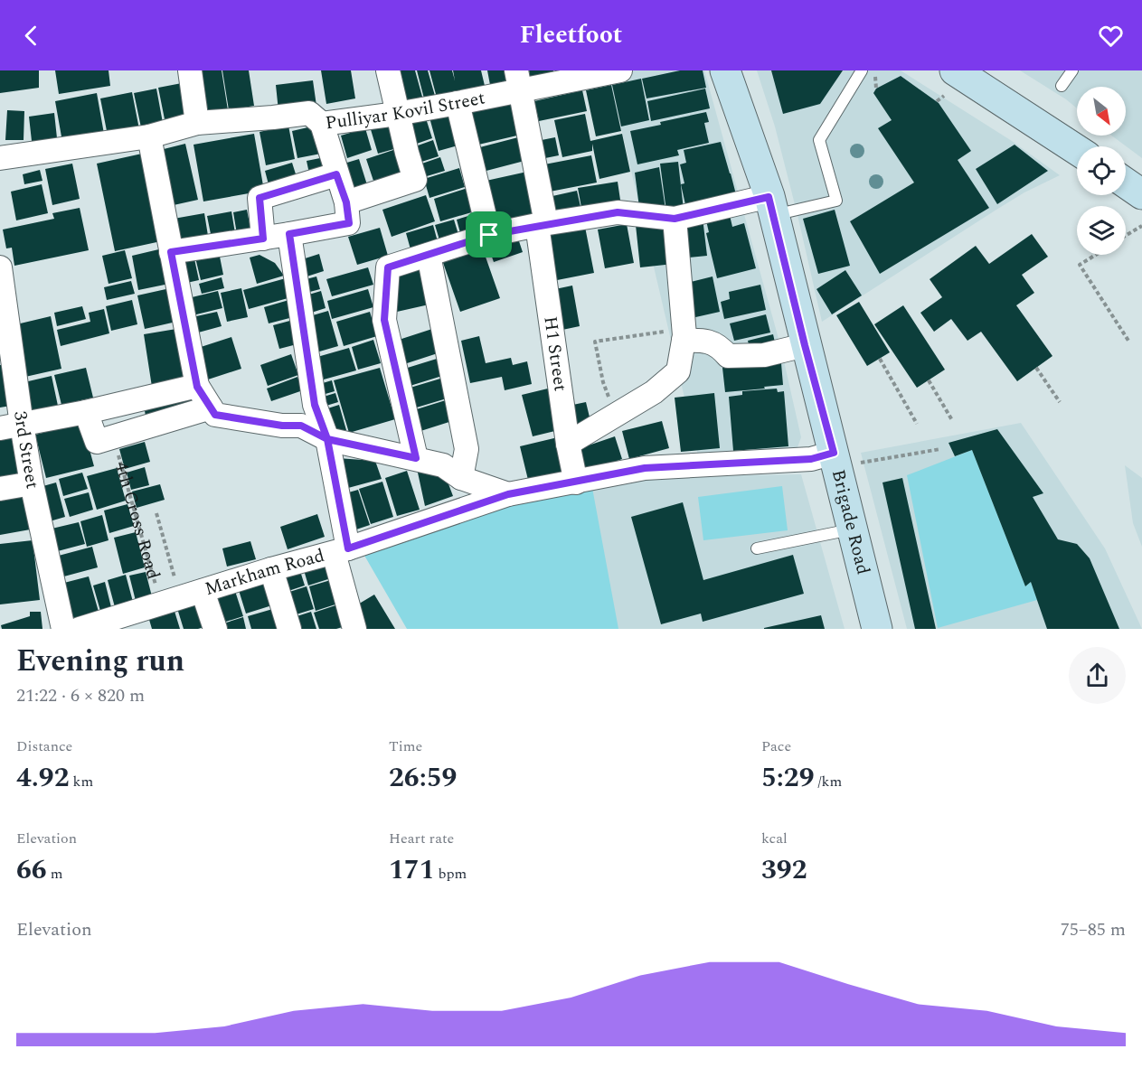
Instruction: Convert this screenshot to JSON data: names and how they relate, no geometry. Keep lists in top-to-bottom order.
{
  "streets": {
    "main road": ["Brigade Road"],
    "street": [
      "Pulliyar Kovil Street",
      "H1 Street",
      "3rd Street",
      "Markham Road"
    ],
    "path": ["4th Cross Road"]
  },
  "crossings": [
    ["Pulliyar Kovil Street", "H1 Street"],
    ["H1 Street", "Markham Road"],
    ["4th Cross Road", "Markham Road"],
    ["Brigade Road", "Markham Road"]
  ],
  "north": "bottom right",
  "page": {
    "header": "Fleetfoot",
    "heading": ["Evening run", "21:22 · 6 × 820 m"],
    "stats": [
      ["Distance", "4.92 km"],
      ["Time", "26:59"],
      ["Pace", "5:29 /km"],
      ["Elevation", "66 m"],
      ["Heart rate", "171 bpm"],
      ["kcal", "392"]
    ],
    "chart": ["Elevation", "75–85 m"]
  }
}
